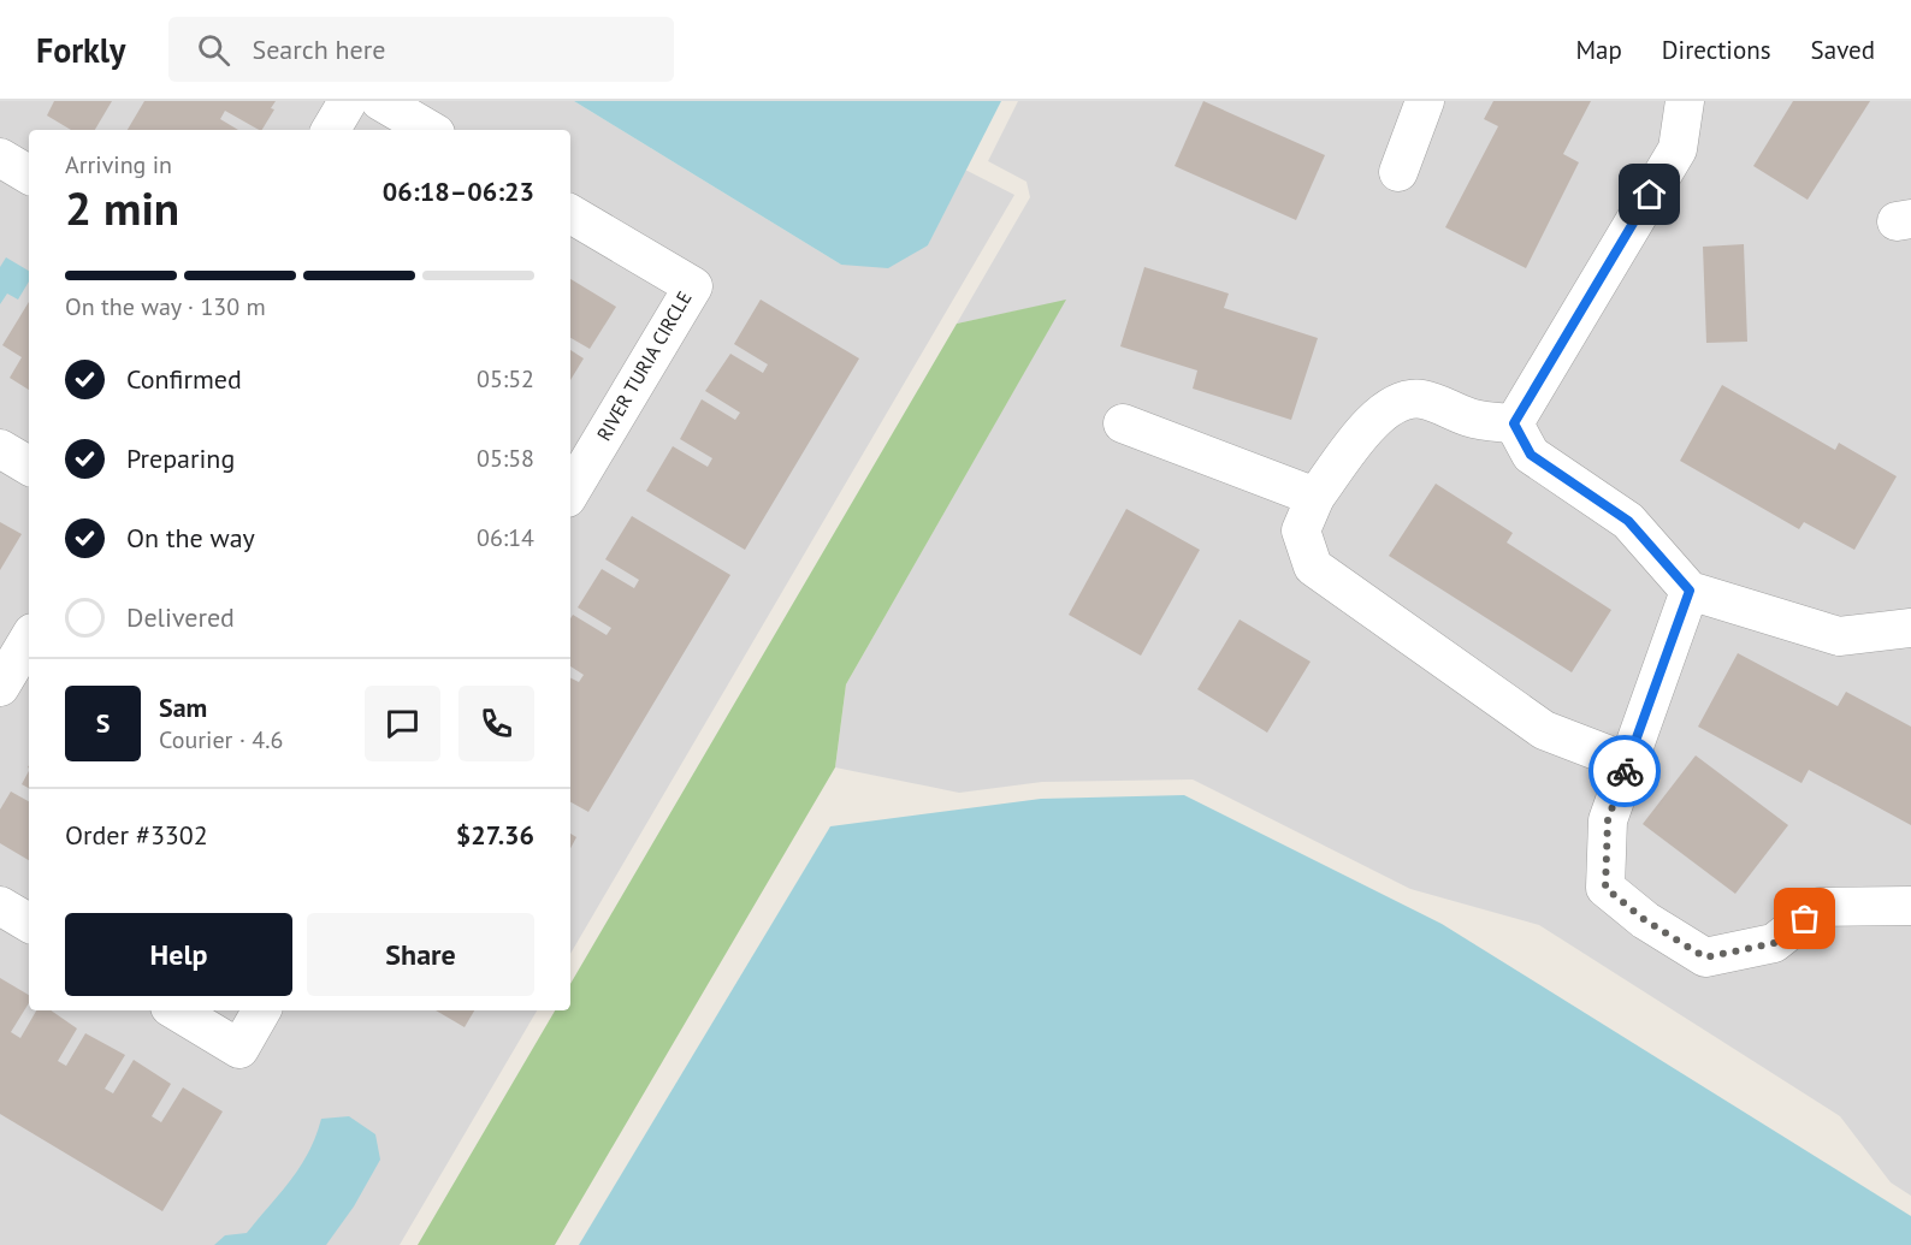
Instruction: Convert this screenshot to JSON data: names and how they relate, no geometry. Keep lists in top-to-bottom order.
{
  "streets": {
    "street": ["RIVER TURIA CIRCLE"]
  },
  "page": {
    "header": "Forkly",
    "search": "Search here",
    "nav": ["Map", "Directions", "Saved"],
    "heading": ["2 min", "Arriving in", "06:18–06:23"],
    "panel": [
      "Sam",
      "Courier · 4.6",
      "Order #3302",
      "$27.36"
    ],
    "bar": "On the way · 130 m",
    "list": [
      ["Confirmed", "05:52"],
      ["Preparing", "05:58"],
      ["On the way", "06:14"],
      "Delivered"
    ],
    "round": "S",
    "buttons": ["Help", "Share"]
  }
}
